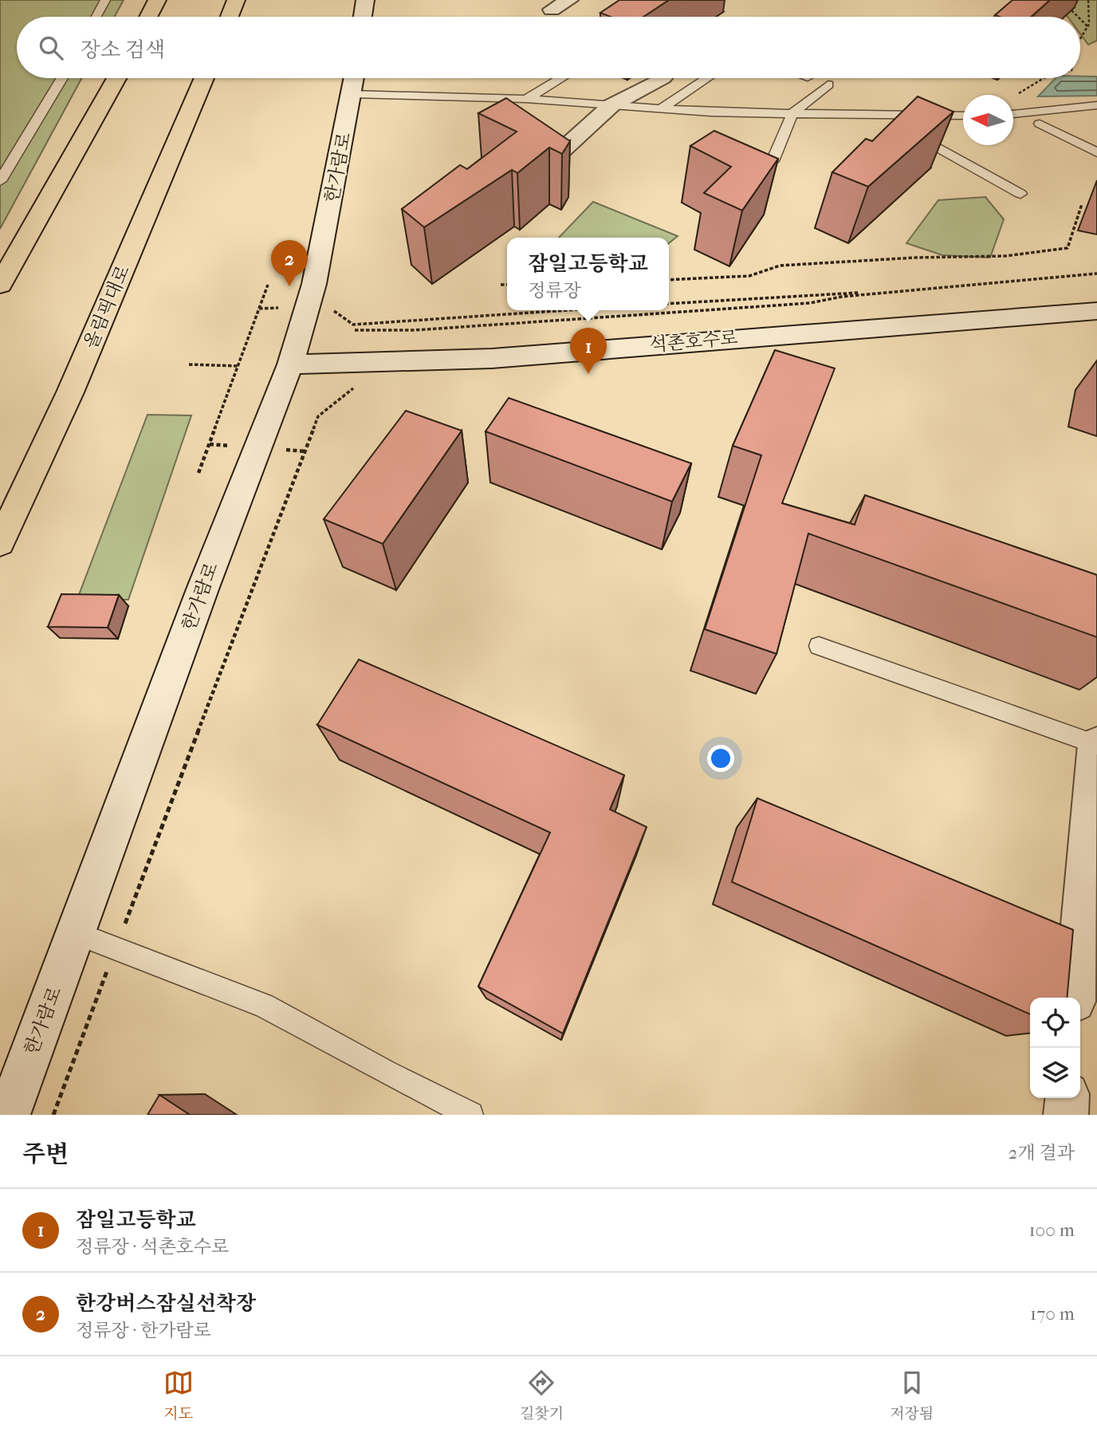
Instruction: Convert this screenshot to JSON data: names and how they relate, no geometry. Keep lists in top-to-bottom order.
{
  "streets": {
    "highway": ["올림픽대로"],
    "street": ["한가람로", "석촌호수로"]
  },
  "crossings": [
    ["한가람로", "석촌호수로"]
  ],
  "north": "left",
  "page": {
    "search": "장소 검색",
    "popup": ["잠일고등학교", "정류장"],
    "pins": ["2", "1"],
    "heading": ["주변", "2개 결과"],
    "list": [
      {
        "mark": "1",
        "name": "잠일고등학교",
        "note": "정류장 · 석촌호수로",
        "value": "100 m"
      },
      {
        "mark": "2",
        "name": "한강버스잠실선착장",
        "note": "정류장 · 한가람로",
        "value": "170 m"
      }
    ],
    "nav": ["지도", "길찾기", "저장됨"]
  }
}
